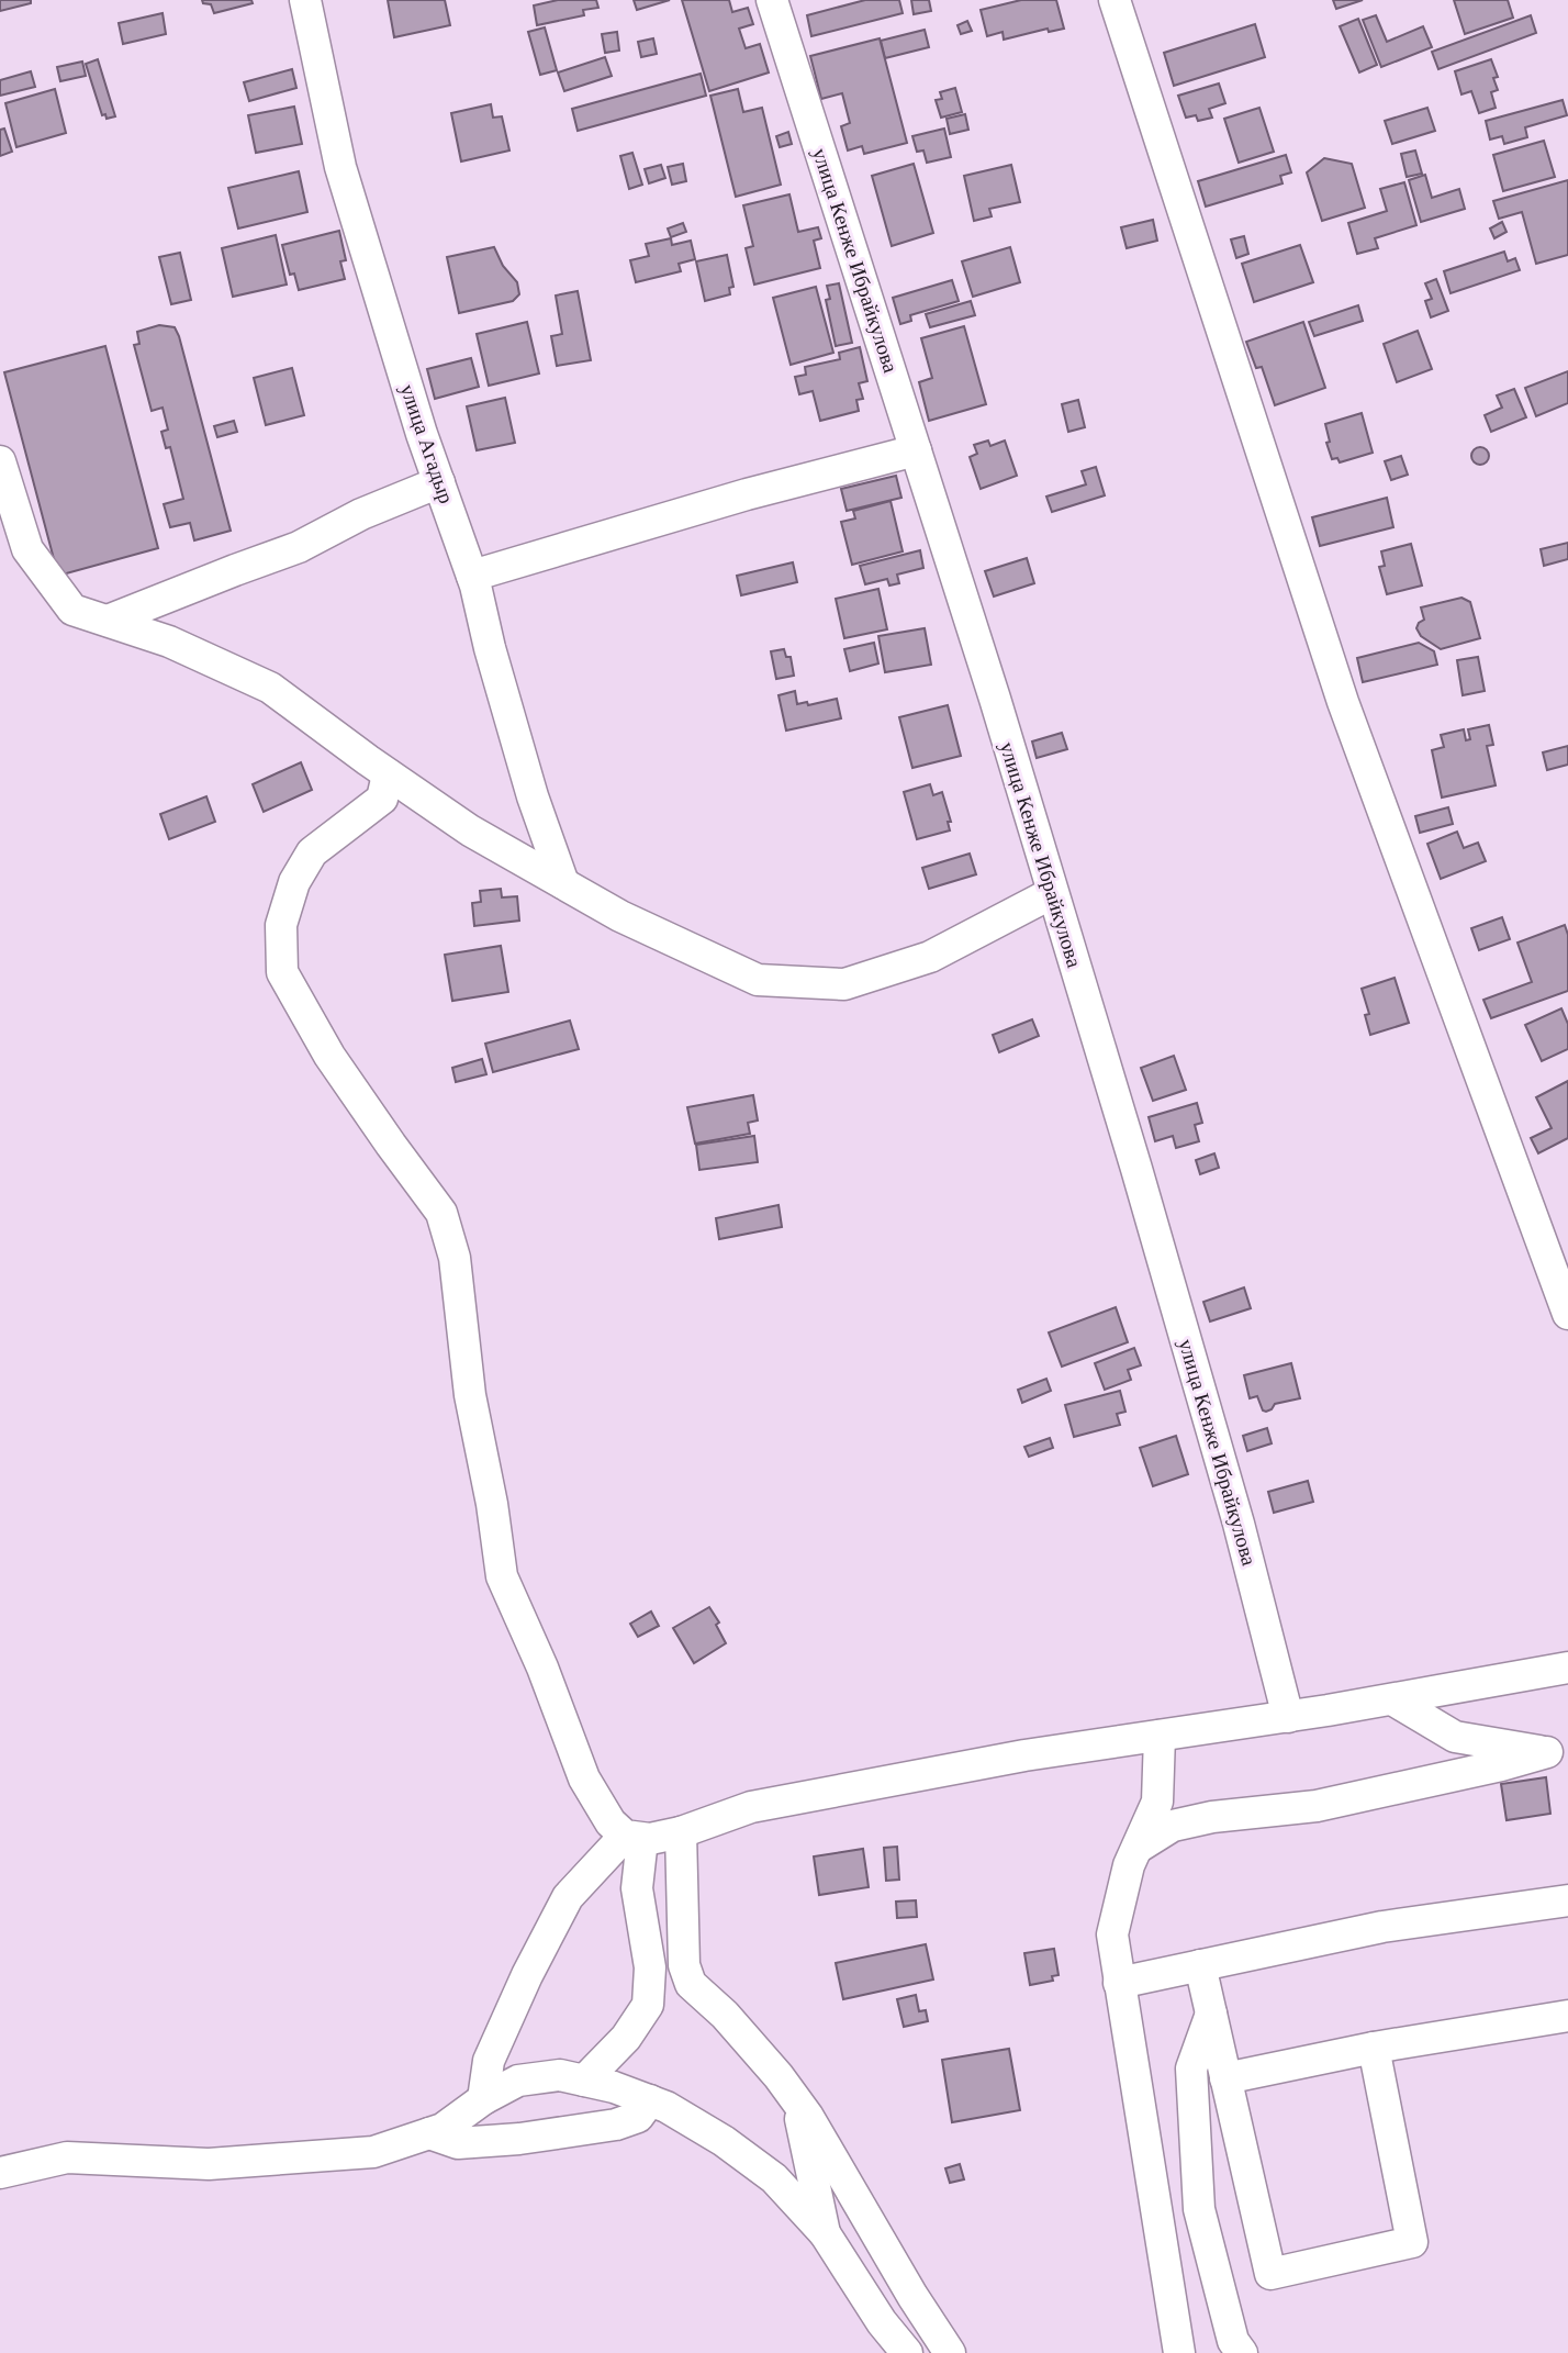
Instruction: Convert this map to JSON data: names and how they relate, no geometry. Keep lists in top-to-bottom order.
{
  "streets": {
    "street": ["улица Кенже Ибрайкулова", "улица Агадыр"]
  }
}
